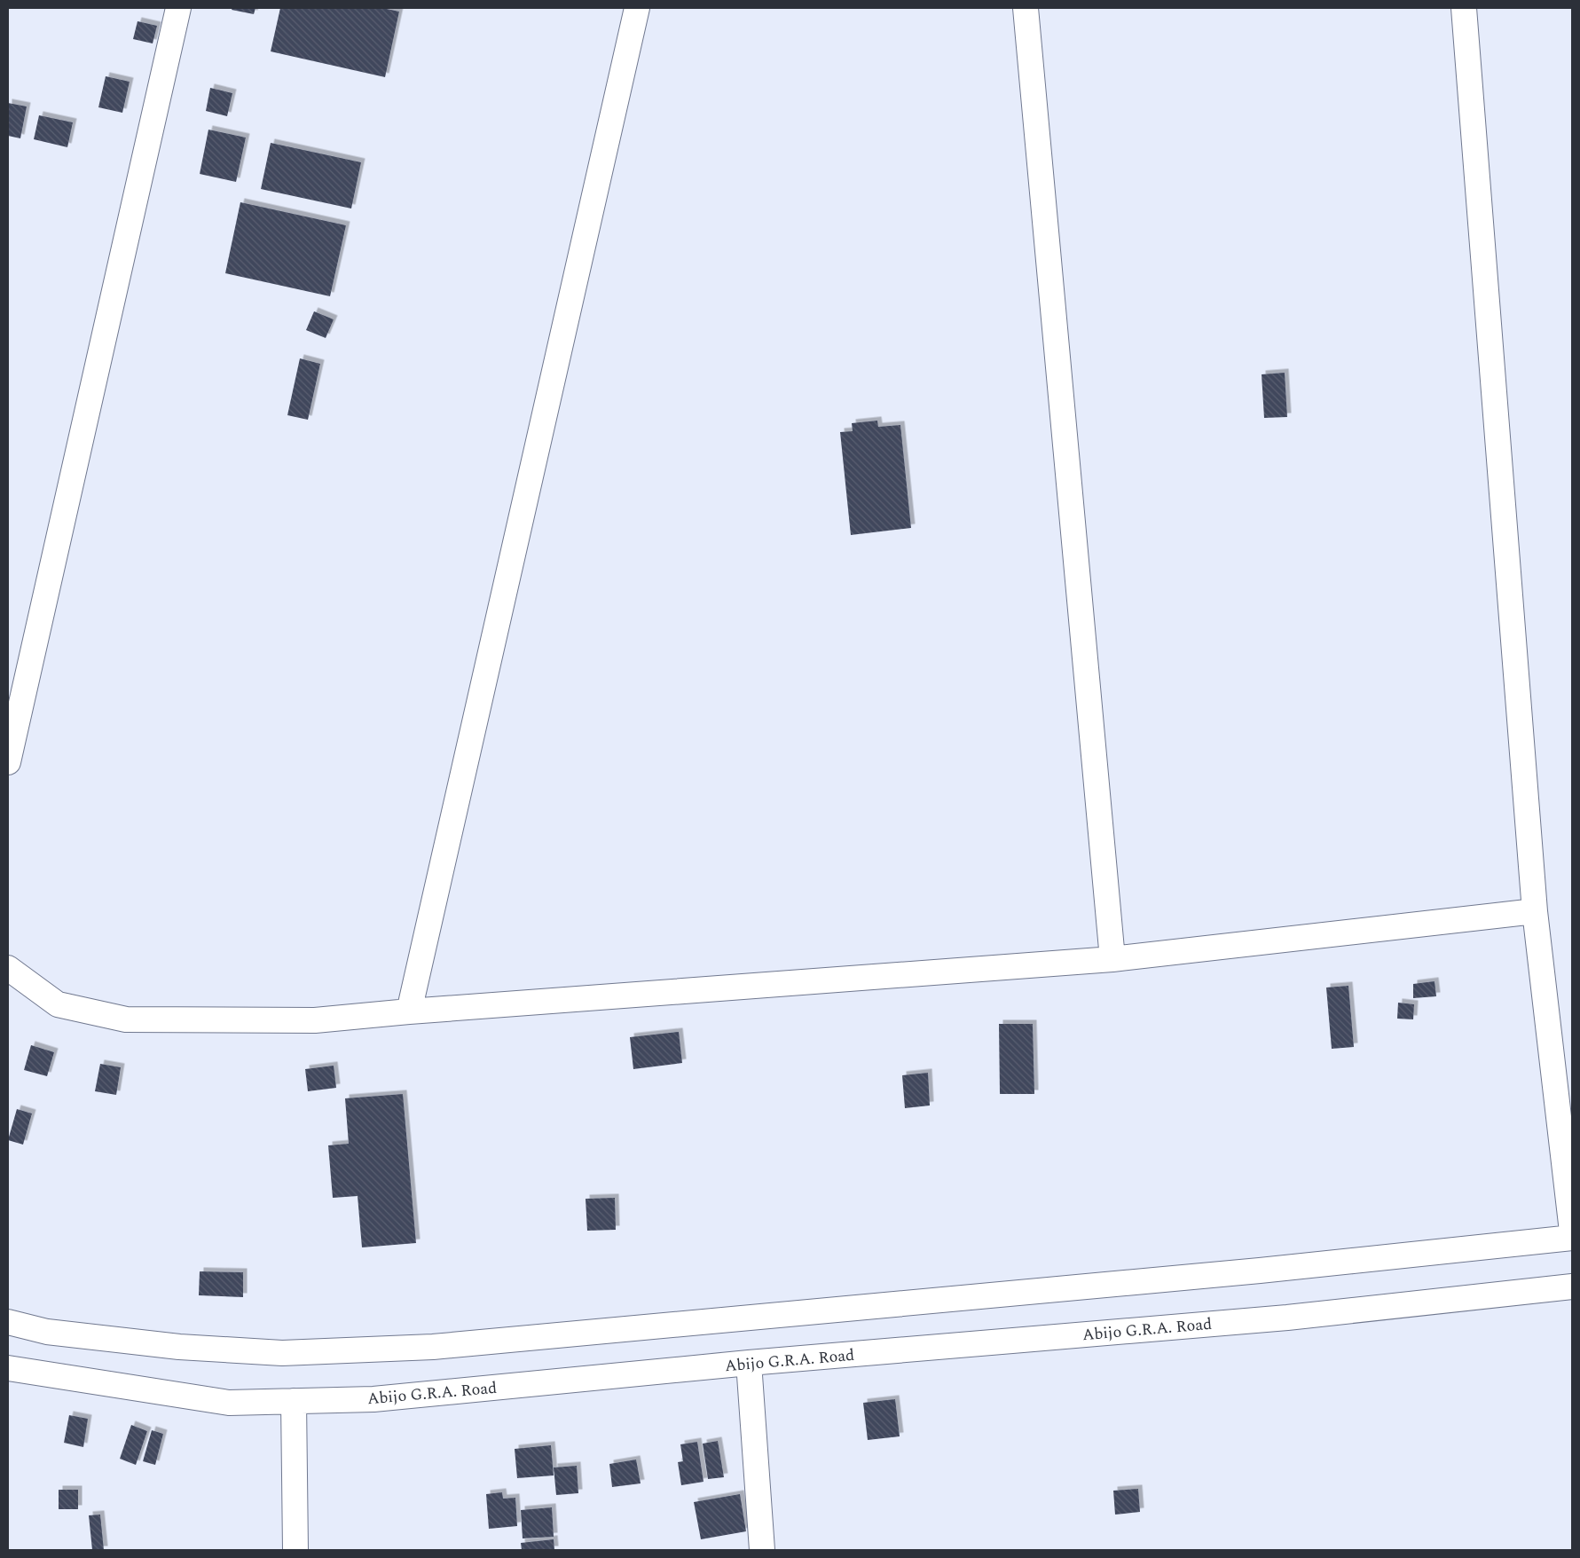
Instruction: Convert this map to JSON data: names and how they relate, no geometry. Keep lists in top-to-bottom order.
{
  "streets": {
    "street": ["Abijo G.R.A. Road"]
  }
}
